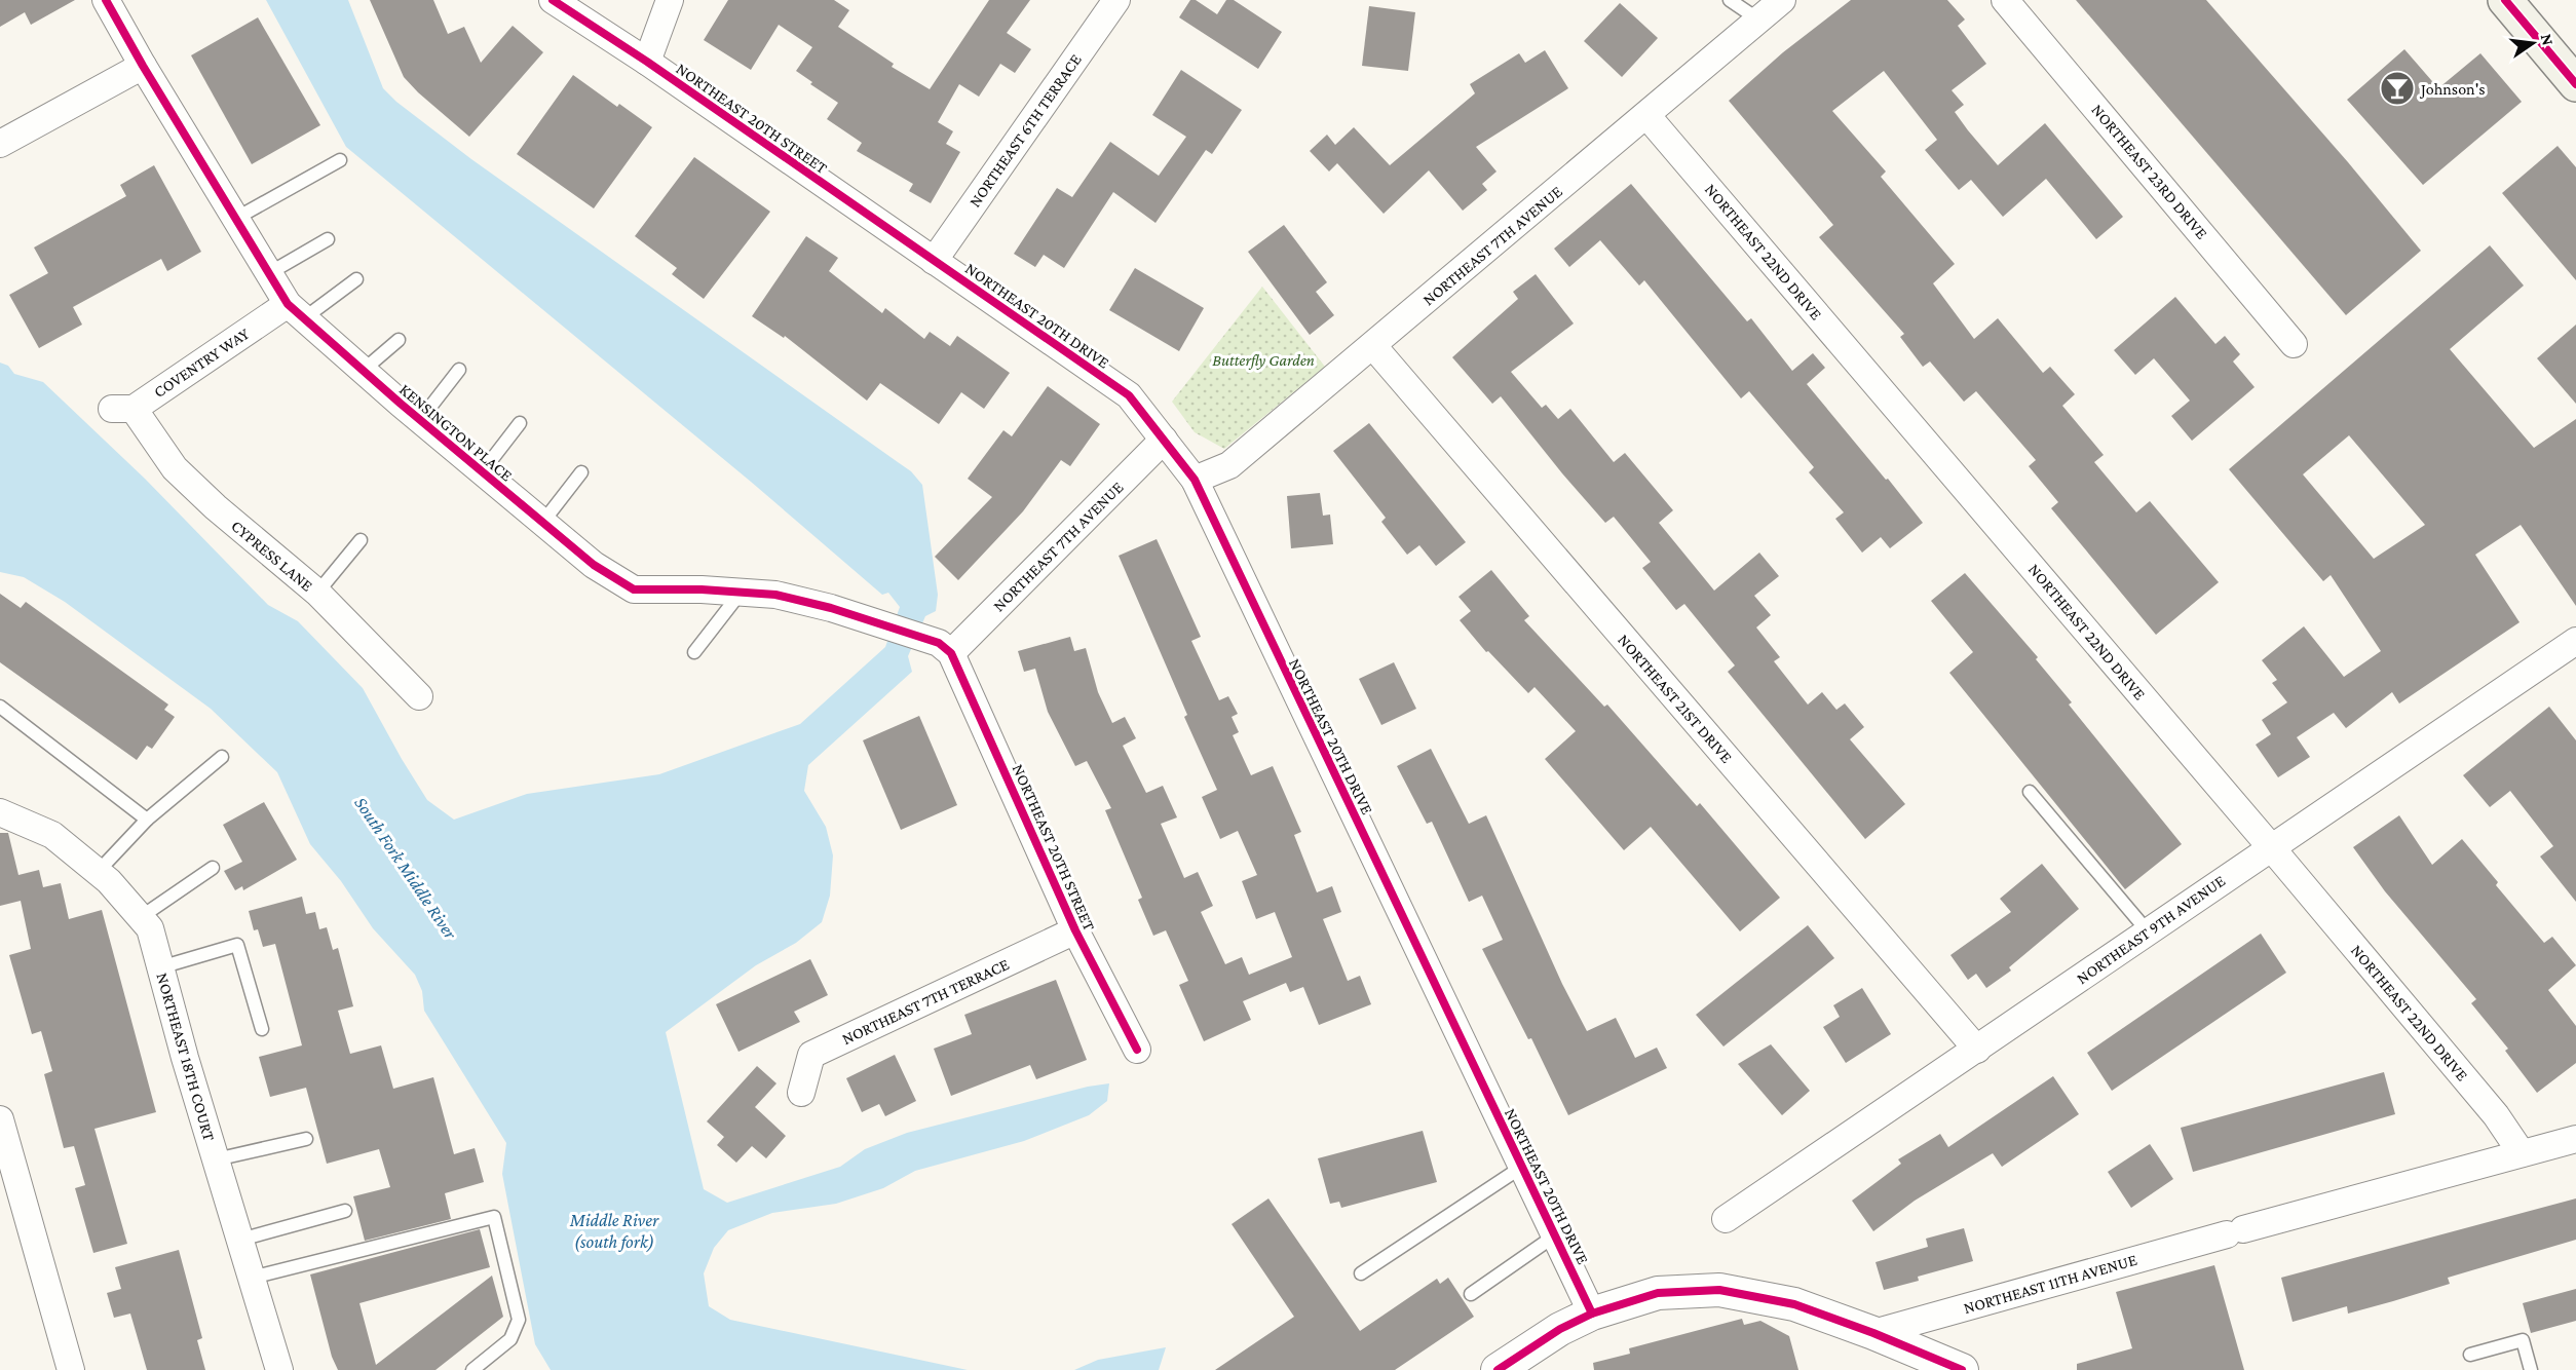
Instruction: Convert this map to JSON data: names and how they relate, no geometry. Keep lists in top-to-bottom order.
{
  "streets": {
    "street": [
      "NORTHEAST 20TH STREET",
      "NORTHEAST 6TH TERRACE",
      "NORTHEAST 23RD DRIVE",
      "NORTHEAST 7TH AVENUE",
      "NORTHEAST 22ND DRIVE",
      "NORTHEAST 20TH DRIVE",
      "COVENTRY WAY",
      "KENSINGTON PLACE",
      "CYPRESS LANE",
      "NORTHEAST 21ST DRIVE",
      "NORTHEAST 9TH AVENUE",
      "NORTHEAST 7TH TERRACE",
      "NORTHEAST 18TH COURT",
      "NORTHEAST 11TH AVENUE"
    ]
  },
  "crossings": [
    ["NORTHEAST 20TH STREET", "NORTHEAST 6TH TERRACE"],
    ["NORTHEAST 20TH STREET", "NORTHEAST 7TH AVENUE"],
    ["NORTHEAST 20TH STREET", "NORTHEAST 20TH DRIVE"],
    ["NORTHEAST 20TH STREET", "KENSINGTON PLACE"],
    ["NORTHEAST 20TH STREET", "NORTHEAST 7TH TERRACE"],
    ["NORTHEAST 6TH TERRACE", "NORTHEAST 20TH DRIVE"],
    ["NORTHEAST 7TH AVENUE", "NORTHEAST 22ND DRIVE"],
    ["NORTHEAST 7TH AVENUE", "NORTHEAST 20TH DRIVE"],
    ["NORTHEAST 7TH AVENUE", "KENSINGTON PLACE"],
    ["NORTHEAST 7TH AVENUE", "NORTHEAST 21ST DRIVE"],
    ["NORTHEAST 22ND DRIVE", "NORTHEAST 9TH AVENUE"],
    ["NORTHEAST 22ND DRIVE", "NORTHEAST 11TH AVENUE"],
    ["COVENTRY WAY", "KENSINGTON PLACE"],
    ["COVENTRY WAY", "CYPRESS LANE"],
    ["NORTHEAST 21ST DRIVE", "NORTHEAST 9TH AVENUE"]
  ],
  "water": ["South Fork Middle River", "Middle River (south fork)"],
  "parks": ["Butterfly Garden"],
  "places": {
    "bar": ["Johnson's"]
  },
  "north": "right"
}
